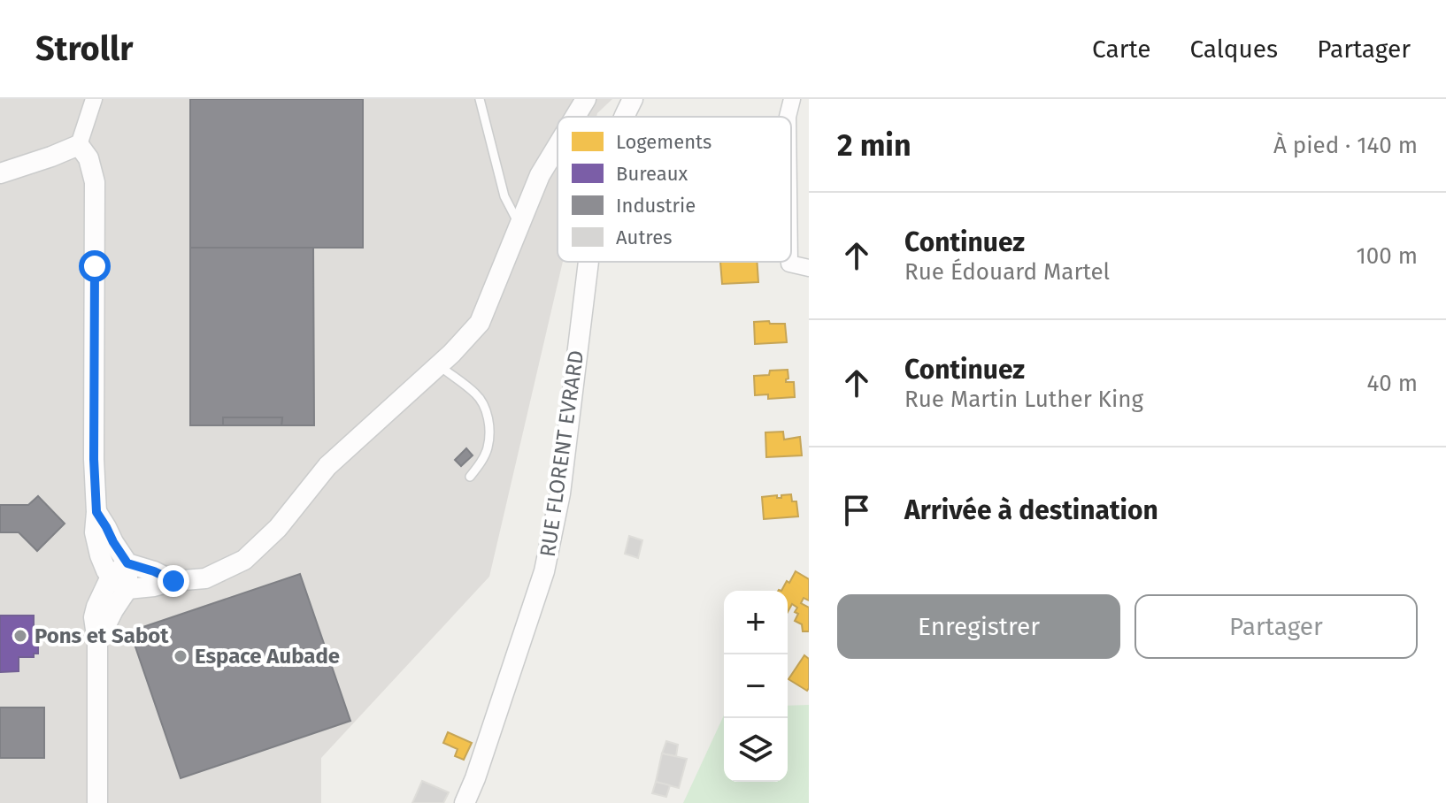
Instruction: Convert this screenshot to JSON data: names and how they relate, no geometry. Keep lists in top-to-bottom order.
{
  "streets": {
    "street": ["RUE FLORENT EVRARD"]
  },
  "places": ["Pons et Sabot", "Espace Aubade"],
  "legend": [
    "Logements",
    "Bureaux",
    "Industrie",
    "Autres"
  ],
  "page": {
    "header": "Strollr",
    "nav": ["Carte", "Calques", "Partager"],
    "heading": ["2 min", "À pied · 140 m"],
    "list": [
      ["Continuez", "Rue Édouard Martel", "100 m"],
      ["Continuez", "Rue Martin Luther King", "40 m"],
      "Arrivée à destination"
    ],
    "buttons": ["Enregistrer", "Partager"],
    "map_buttons": ["+", "−"]
  }
}
